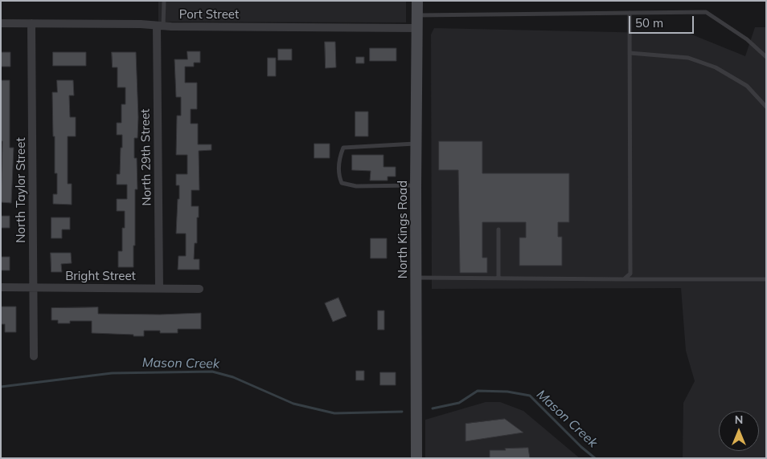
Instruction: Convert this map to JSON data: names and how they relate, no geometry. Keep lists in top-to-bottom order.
{
  "streets": {
    "main road": ["North Kings Road"],
    "street": [
      "Port Street",
      "North 29th Street",
      "North Taylor Street",
      "Bright Street"
    ]
  },
  "crossings": [
    ["Port Street", "North 29th Street"],
    ["Port Street", "North Taylor Street"],
    ["Port Street", "North Kings Road"],
    ["North 29th Street", "Bright Street"],
    ["North Taylor Street", "Bright Street"]
  ],
  "water": ["Mason Creek"],
  "scale_bar": "50 m",
  "north": "top"
}
